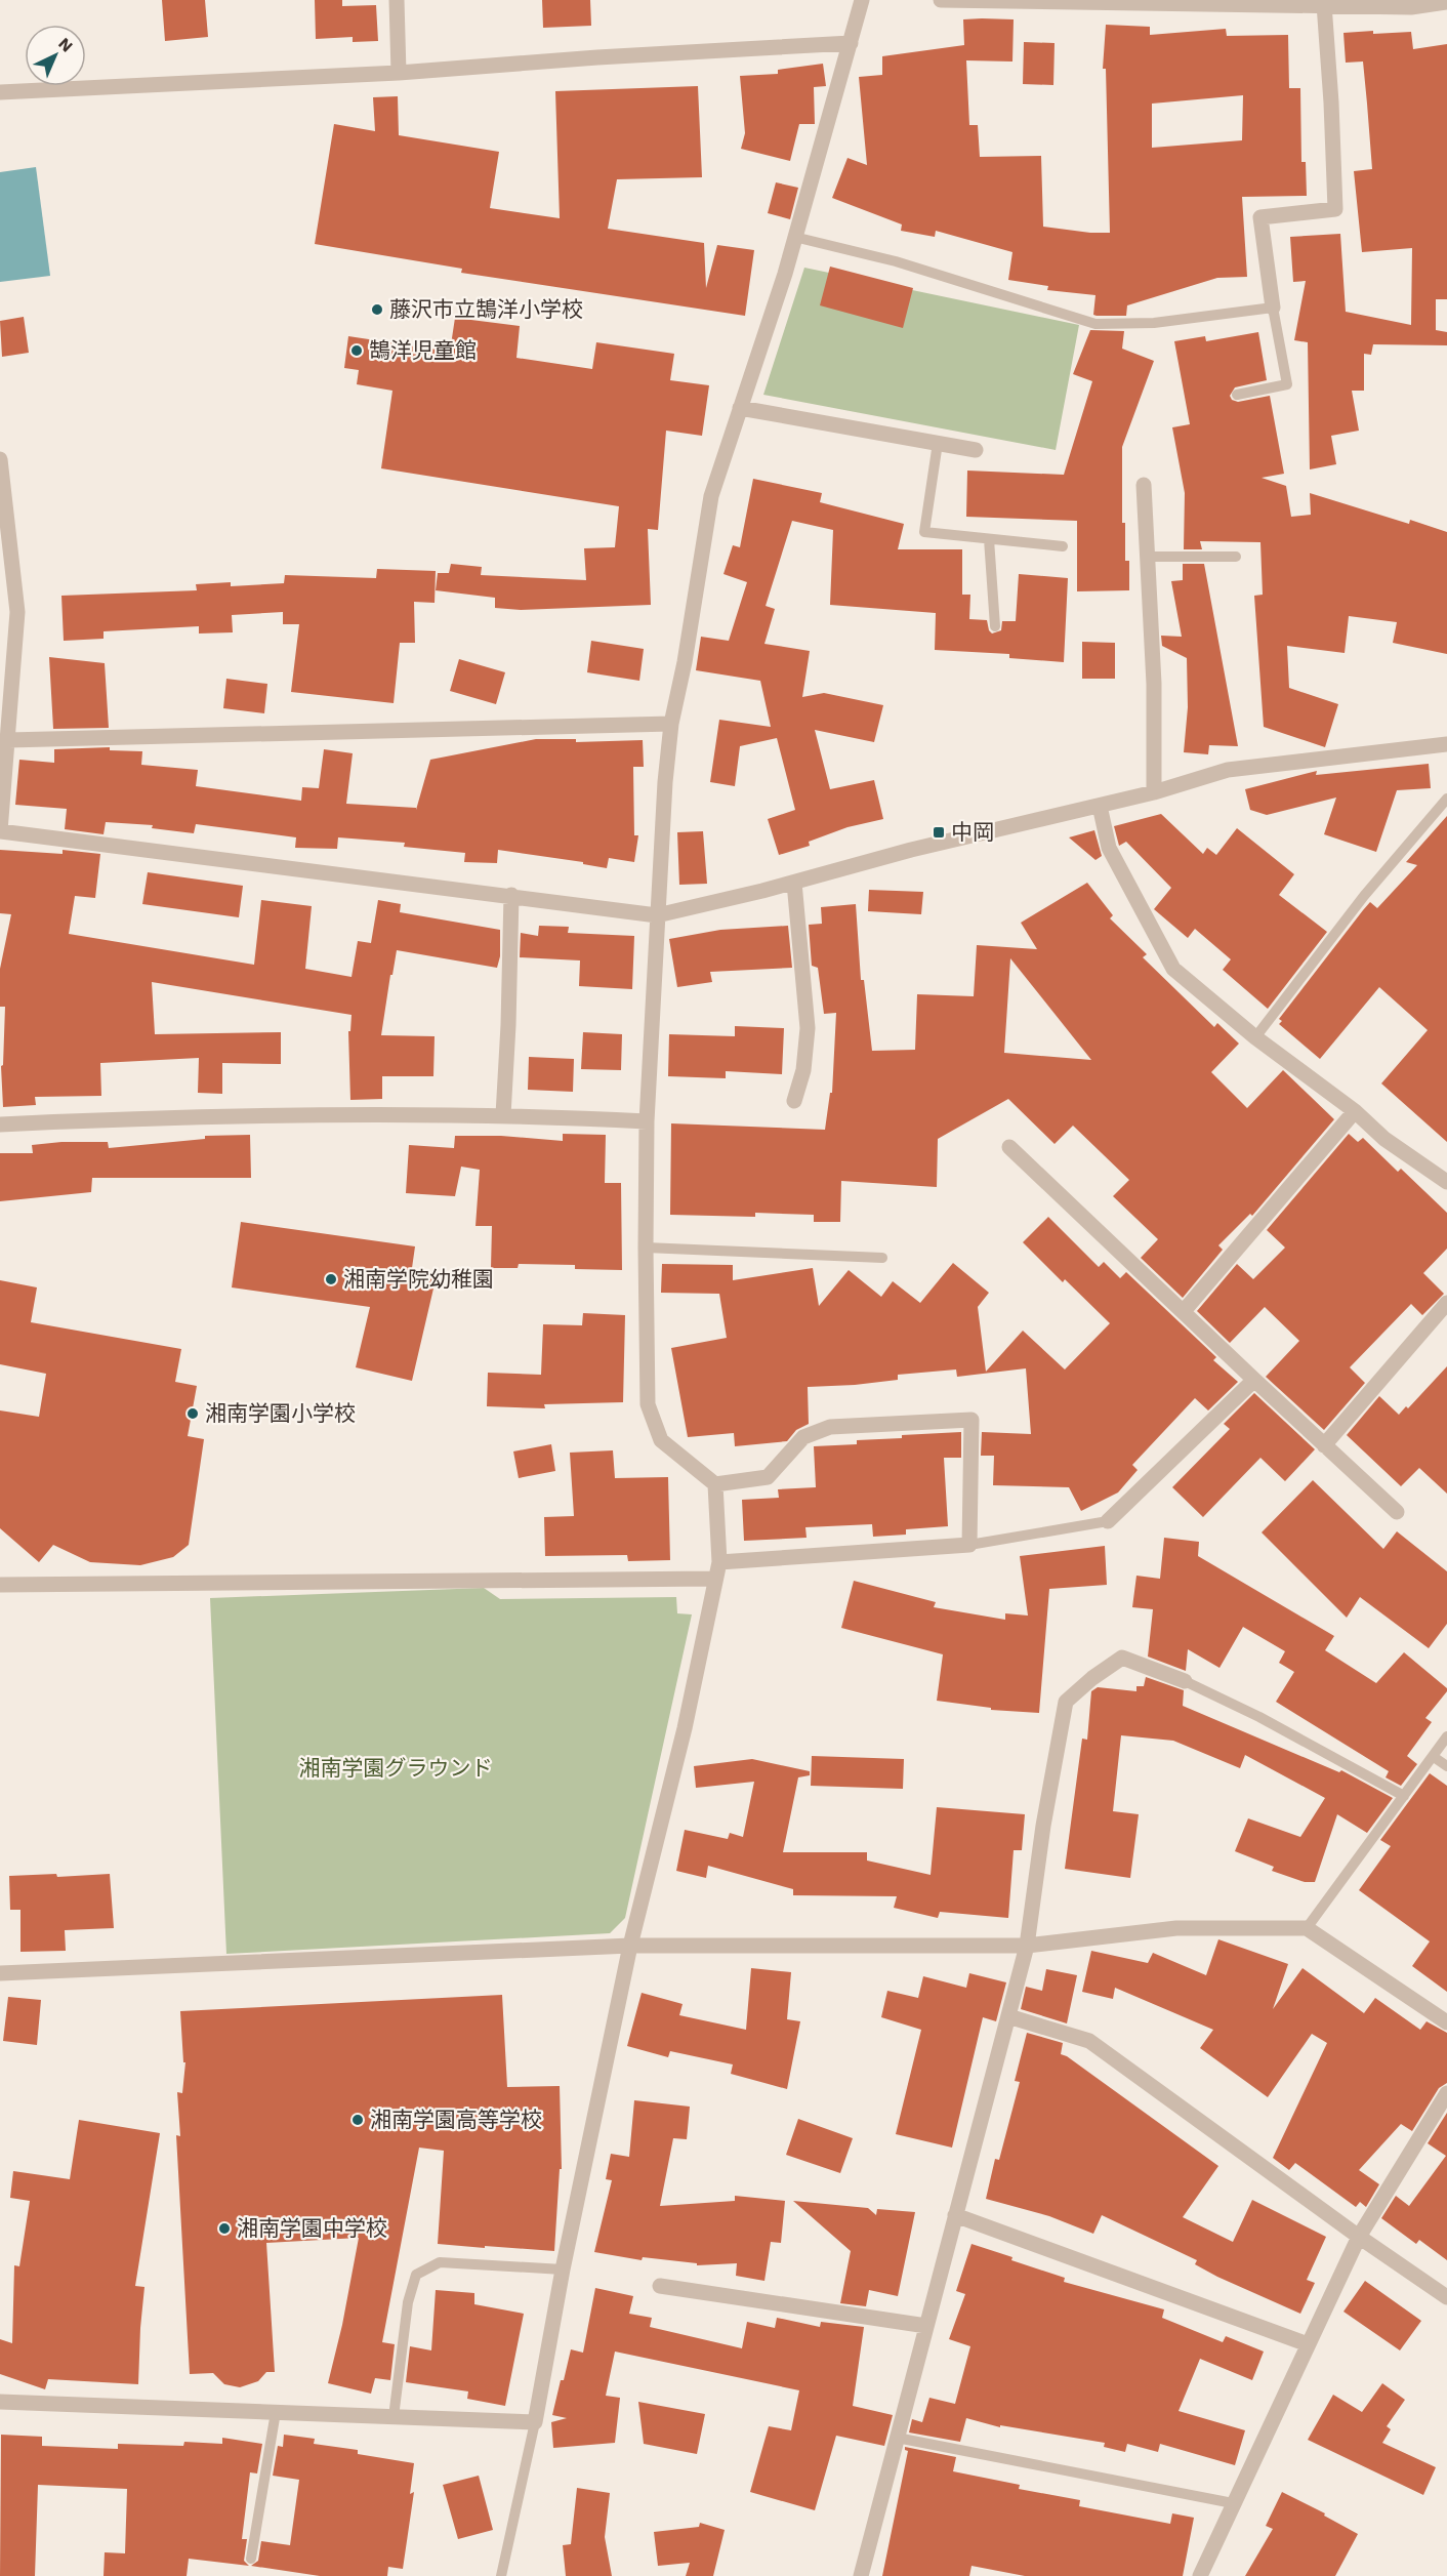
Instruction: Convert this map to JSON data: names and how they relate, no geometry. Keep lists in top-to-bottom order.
{
  "parks": ["湘南学園グラウンド"],
  "places": {
    "other": [
      "藤沢市立鵠洋小学校",
      "鵠洋児童館",
      "湘南学院幼稚園",
      "湘南学園小学校",
      "湘南学園高等学校",
      "湘南学園中学校"
    ],
    "transit": ["中岡"]
  },
  "north": "top right"
}
